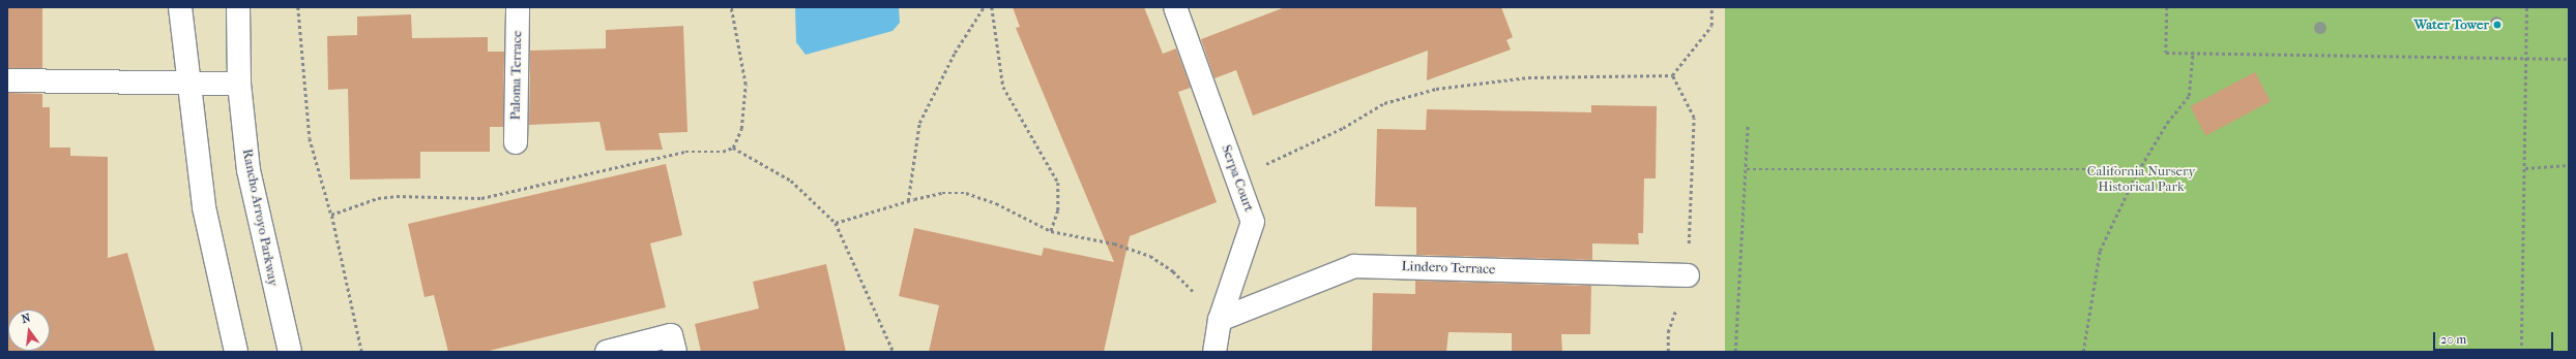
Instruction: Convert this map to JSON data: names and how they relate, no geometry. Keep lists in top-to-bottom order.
{
  "streets": {
    "street": [
      "Paloma Terrace",
      "Serpa Court",
      "Rancho Arroyo Parkway",
      "Lindero Terrace"
    ]
  },
  "crossings": [
    ["Serpa Court", "Lindero Terrace"]
  ],
  "parks": ["California Nursery Historical Park"],
  "places": ["Water Tower"],
  "scale_bar": "20 m",
  "north": "top"
}
